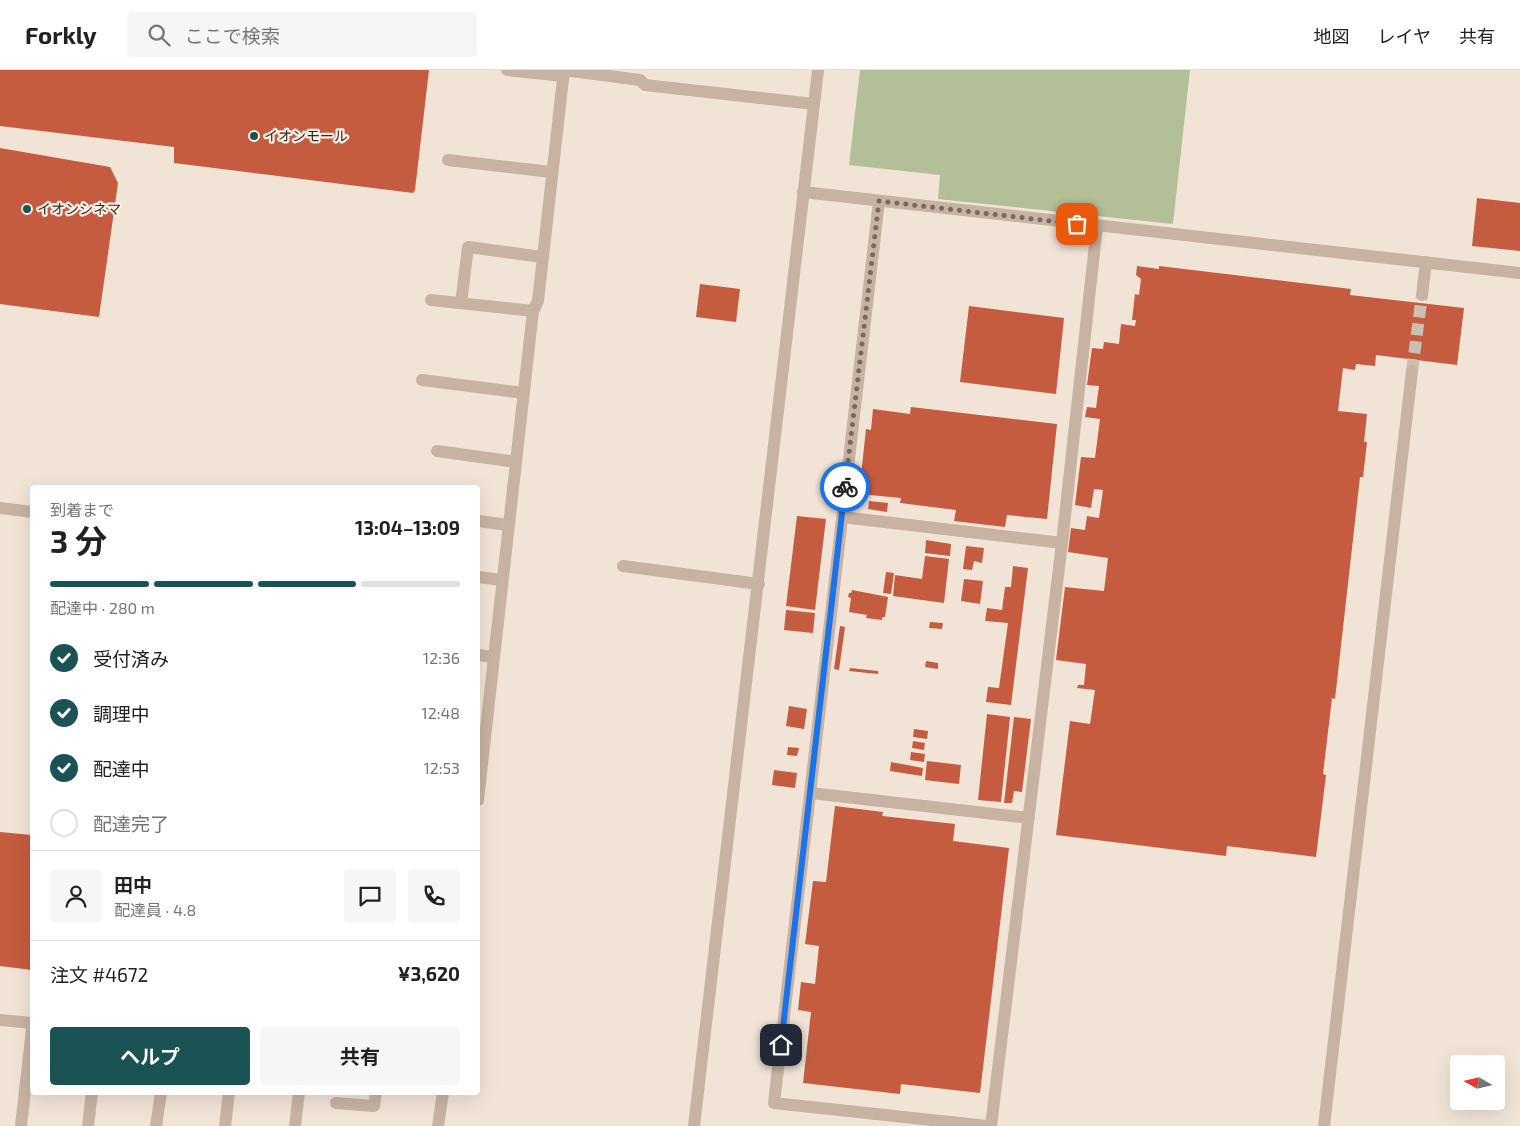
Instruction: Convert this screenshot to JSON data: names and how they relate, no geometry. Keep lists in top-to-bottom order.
{
  "places": ["イオンモール", "イオンシネマ"],
  "north": "left",
  "page": {
    "header": "Forkly",
    "search": "ここで検索",
    "nav": ["地図", "レイヤ", "共有"],
    "heading": ["3 分", "到着まで", "13:04–13:09"],
    "panel": [
      "田中",
      "配達員 · 4.8",
      "注文 #4672",
      "¥3,620"
    ],
    "bar": "配達中 · 280 m",
    "list": [
      ["受付済み", "12:36"],
      ["調理中", "12:48"],
      ["配達中", "12:53"],
      "配達完了"
    ],
    "buttons": ["ヘルプ", "共有"]
  }
}
